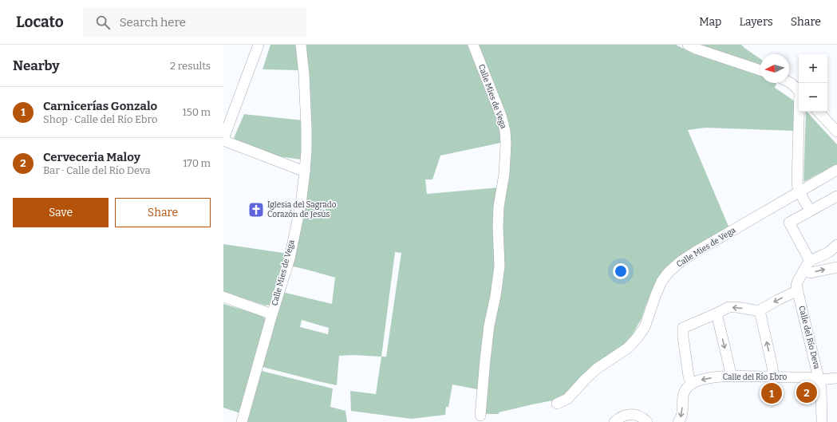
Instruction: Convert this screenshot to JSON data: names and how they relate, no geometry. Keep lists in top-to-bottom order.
{
  "streets": {
    "street": ["Calle Mies de Vega", "Calle del Río Deva", "Calle del Río Ebro"]
  },
  "crossings": [
    ["Calle del Río Deva", "Calle del Río Ebro"]
  ],
  "places": {
    "church": ["Iglesia del Sagrado Corazón de Jesús"]
  },
  "north": "left",
  "page": {
    "header": "Locato",
    "search": "Search here",
    "nav": ["Map", "Layers", "Share"],
    "heading": ["Nearby", "2 results"],
    "map_buttons": ["+", "−"],
    "list": [
      {
        "mark": "1",
        "name": "Carnicerías Gonzalo",
        "note": "Shop · Calle del Río Ebro",
        "value": "150 m"
      },
      {
        "mark": "2",
        "name": "Cerveceria Maloy",
        "note": "Bar · Calle del Río Deva",
        "value": "170 m"
      }
    ],
    "buttons": ["Save", "Share"],
    "pins": ["2", "1"]
  }
}
